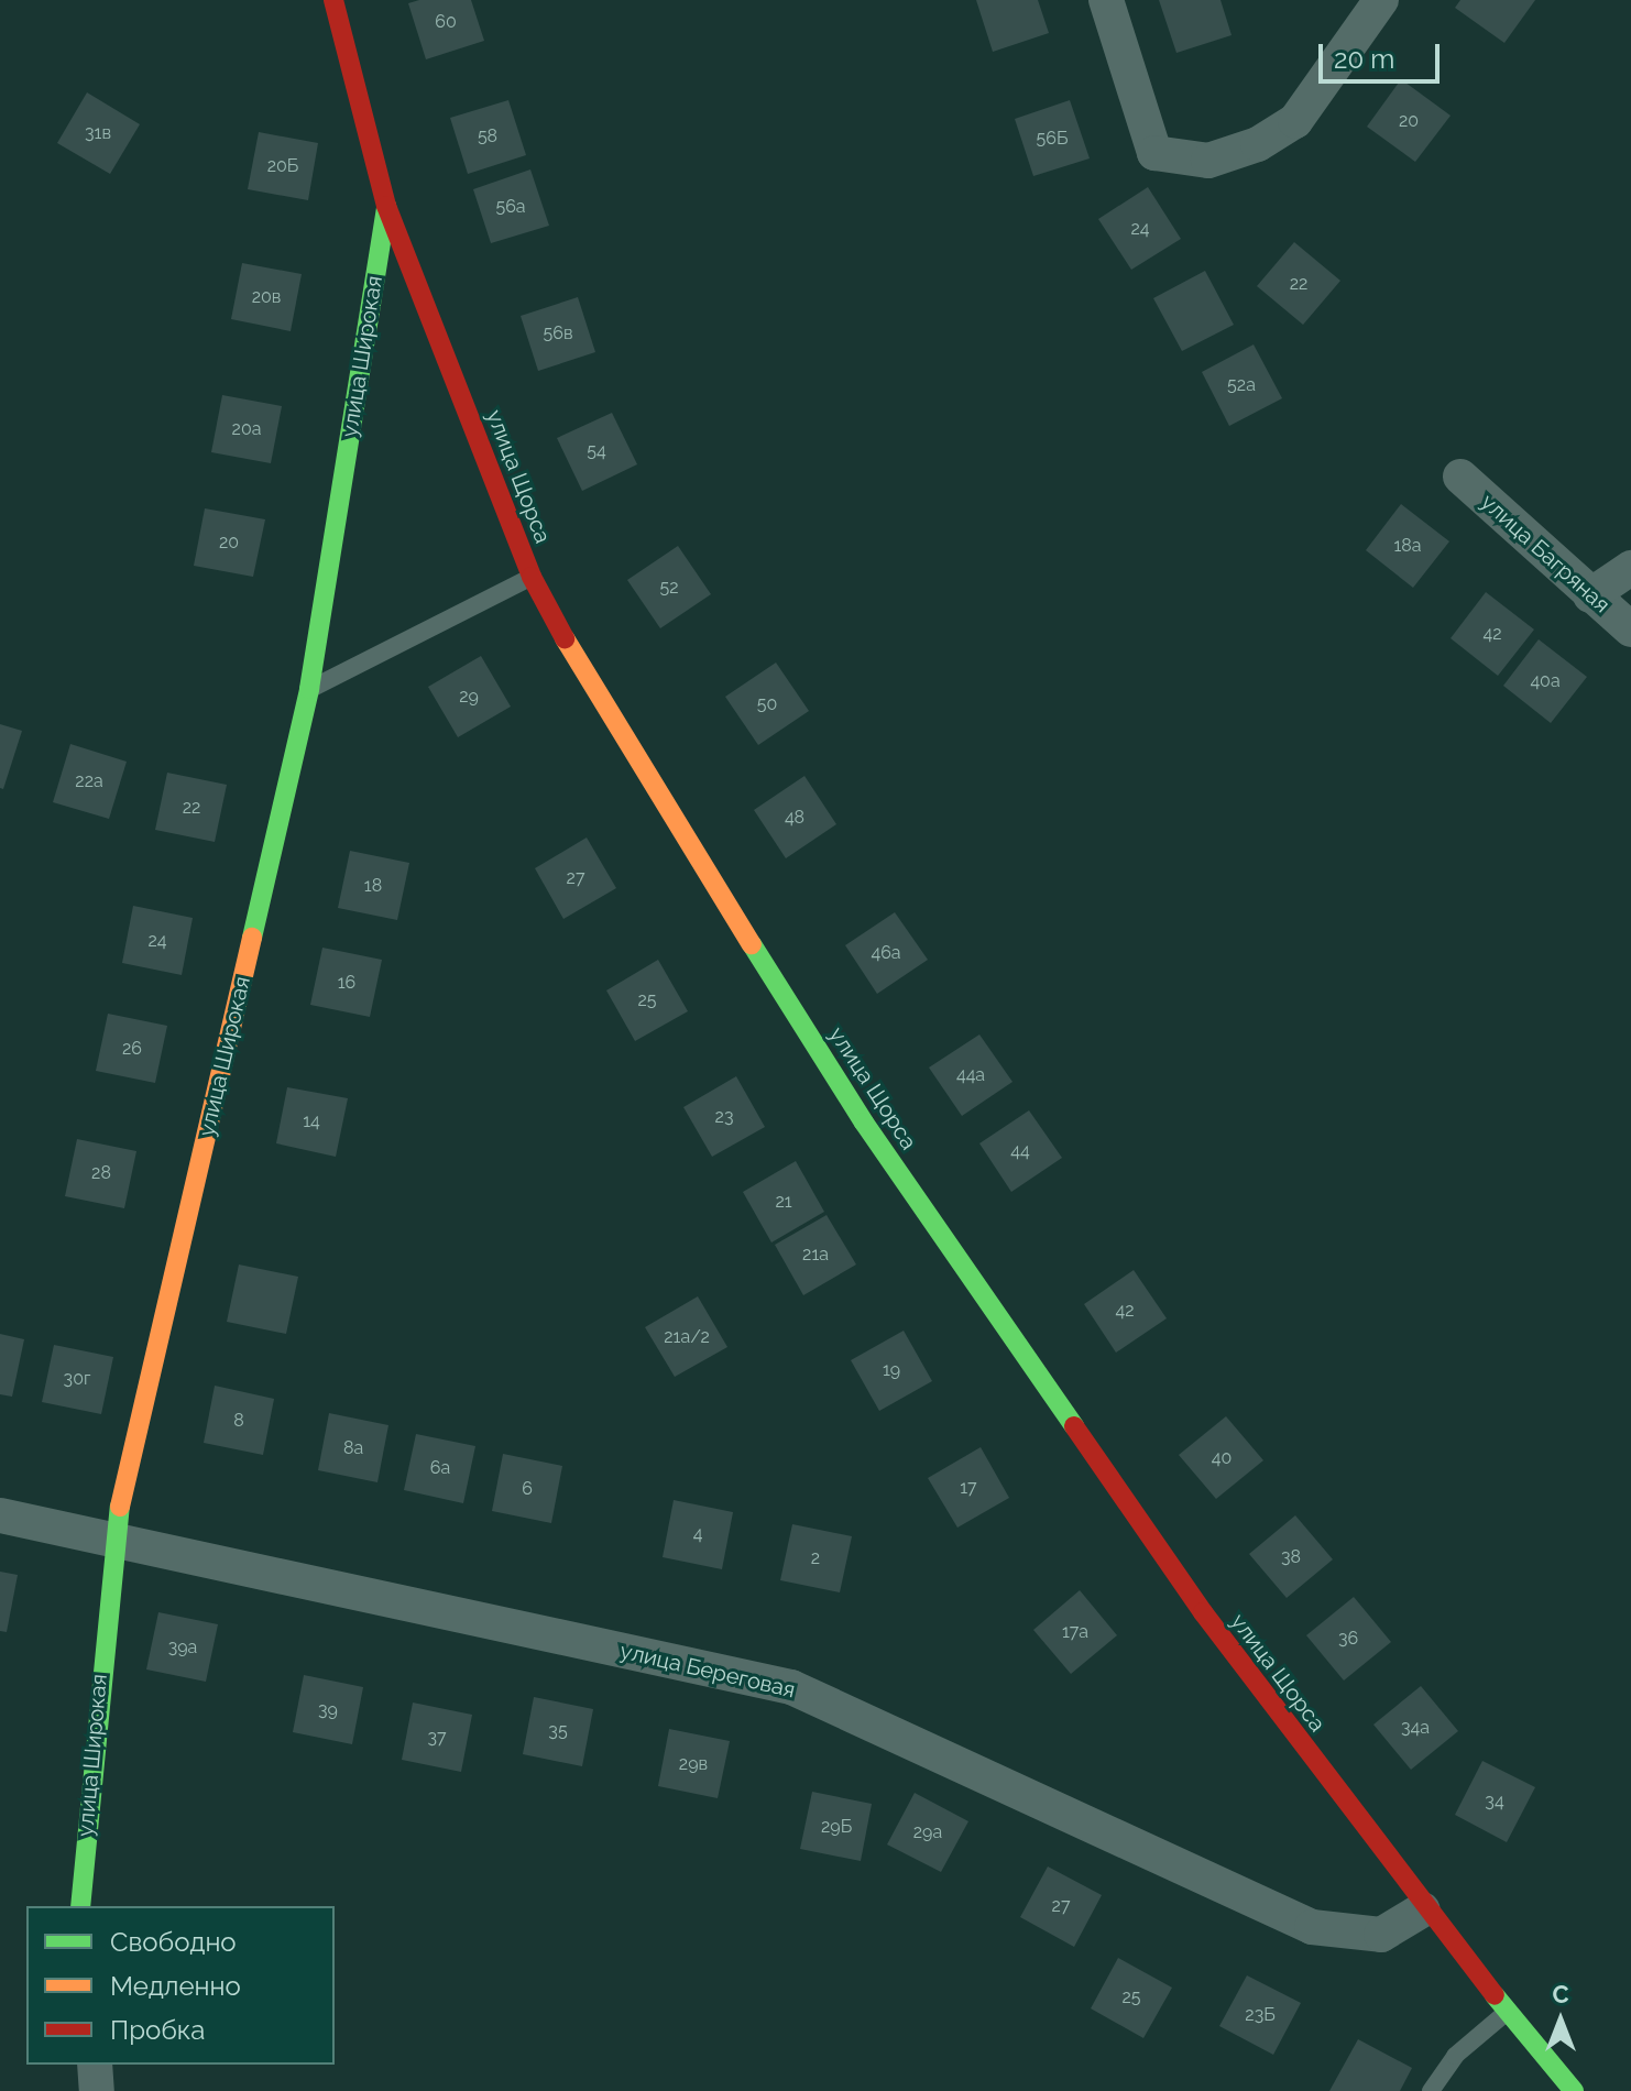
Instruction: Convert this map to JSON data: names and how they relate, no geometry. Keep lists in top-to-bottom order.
{
  "streets": {
    "street": [
      "улица Широкая",
      "улица Щорса",
      "улица Багряная",
      "улица Береговая"
    ]
  },
  "crossings": [
    ["улица Широкая", "улица Щорса"],
    ["улица Широкая", "улица Береговая"],
    ["улица Щорса", "улица Береговая"]
  ],
  "house_numbers": [
    "60",
    "20",
    "31в",
    "58",
    "56Б",
    "20Б",
    "56а",
    "24",
    "22",
    "20в",
    "56в",
    "52а",
    "20а",
    "54",
    "20",
    "18а",
    "52",
    "42",
    "40а",
    "29",
    "50",
    "22а",
    "22",
    "48",
    "27",
    "18",
    "24",
    "46а",
    "16",
    "25",
    "26",
    "44а",
    "23",
    "14",
    "44",
    "28",
    "21",
    "21а",
    "42",
    "21а/2",
    "19",
    "30г",
    "8",
    "8а",
    "40",
    "6а",
    "17",
    "6",
    "4",
    "38",
    "2",
    "17а",
    "36",
    "39а",
    "39",
    "34а",
    "35",
    "37",
    "29в",
    "34",
    "29Б",
    "29а",
    "27",
    "25",
    "23Б"
  ],
  "legend": ["Свободно", "Медленно", "Пробка"],
  "scale_bar": "20 m",
  "north": "top"
}
